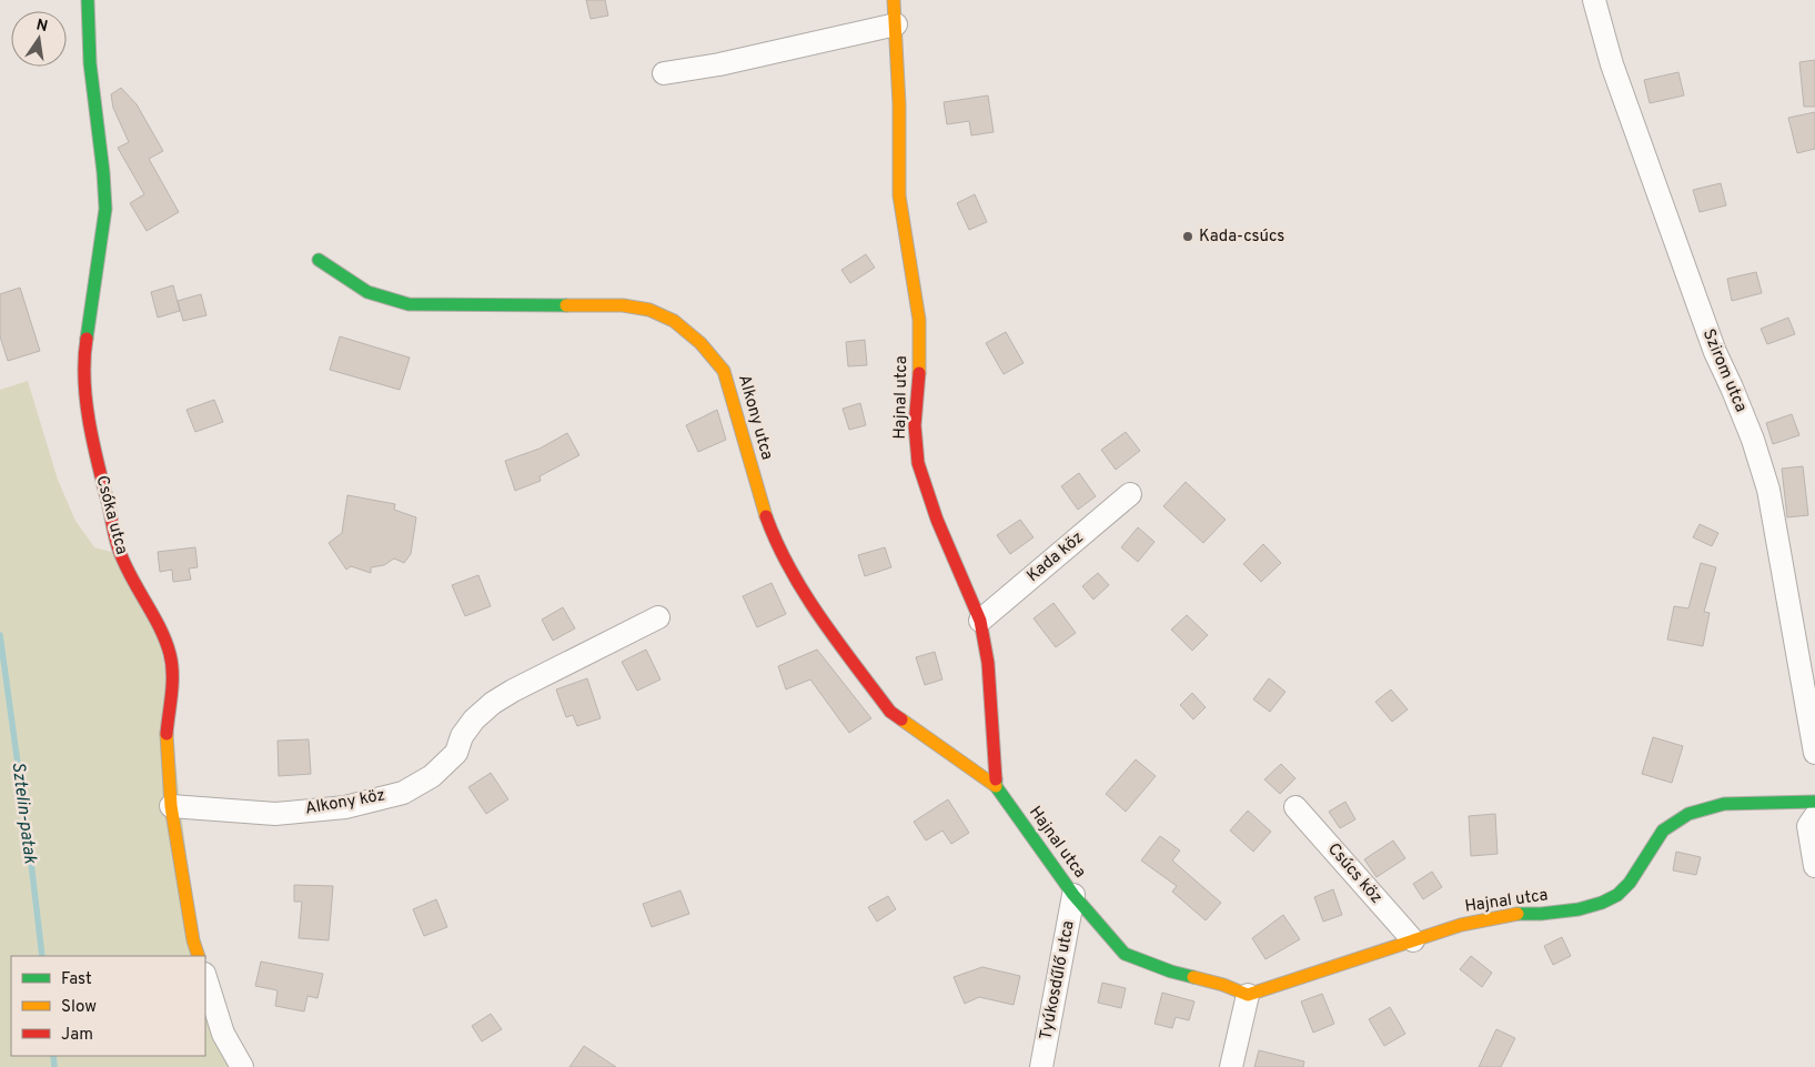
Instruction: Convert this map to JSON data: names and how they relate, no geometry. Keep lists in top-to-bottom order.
{
  "streets": {
    "street": [
      "Szirom utca",
      "Hajnal utca",
      "Alkony utca",
      "Csóka utca",
      "Kada köz",
      "Alkony köz",
      "Csúcs köz",
      "Tyúkosdűlő utca"
    ]
  },
  "crossings": [
    ["Hajnal utca", "Alkony utca"],
    ["Hajnal utca", "Kada köz"],
    ["Hajnal utca", "Csúcs köz"],
    ["Hajnal utca", "Tyúkosdűlő utca"],
    ["Csóka utca", "Alkony köz"]
  ],
  "water": ["Sztelin-patak"],
  "places": ["Kada-csúcs"],
  "legend": ["Fast", "Slow", "Jam"],
  "north": "top"
}
